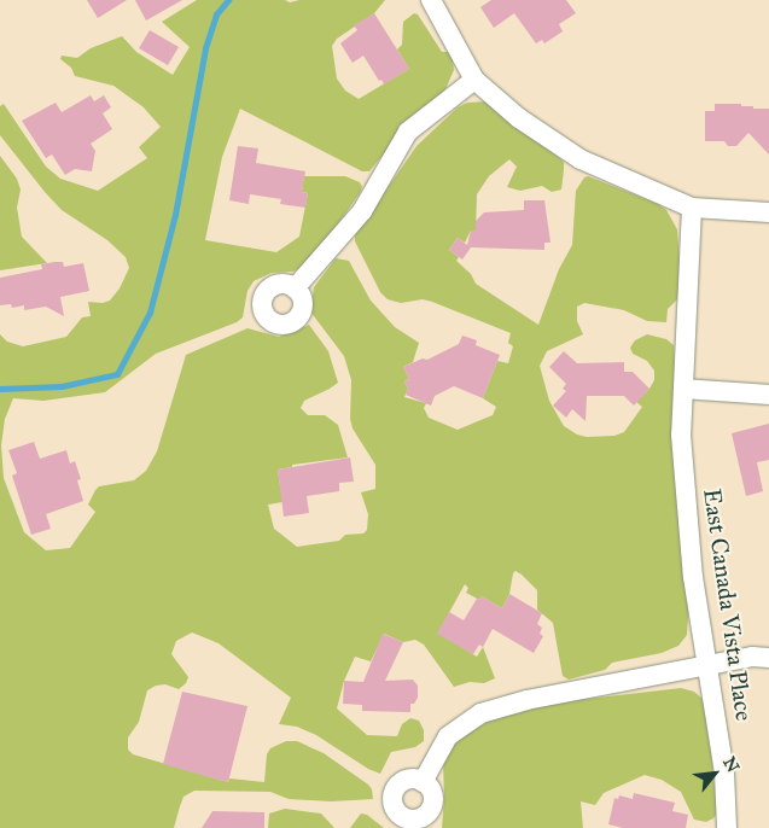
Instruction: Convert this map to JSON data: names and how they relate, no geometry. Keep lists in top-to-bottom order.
{
  "streets": {
    "street": ["East Canada Vista Place"]
  },
  "north": "top right"
}
